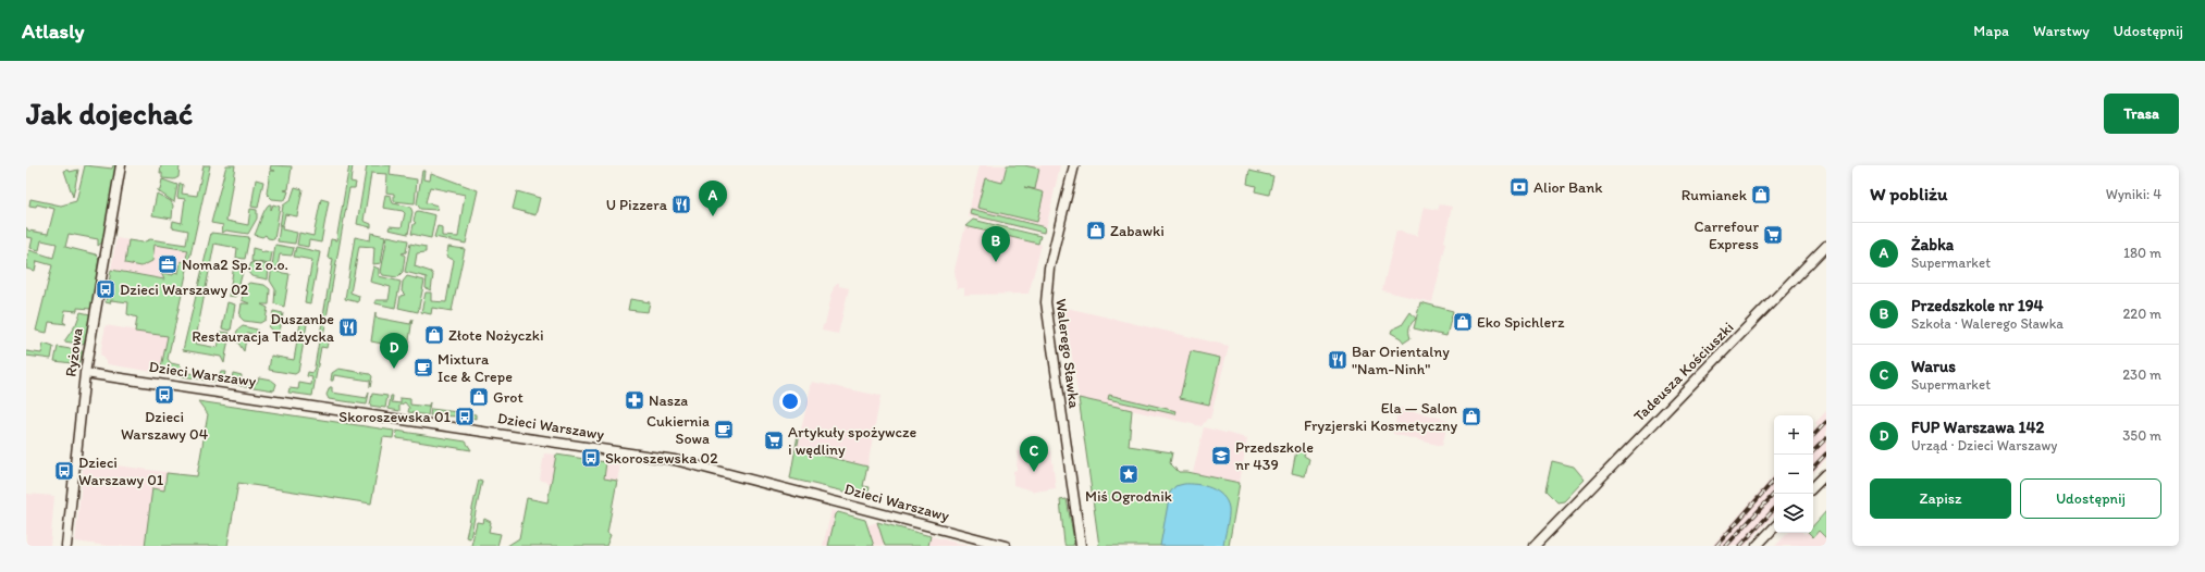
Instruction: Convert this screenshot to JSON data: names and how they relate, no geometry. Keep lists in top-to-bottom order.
{
  "streets": {
    "street": [
      "Ryżowa",
      "Walerego Sławka",
      "Tadeusza Kościuszki",
      "Dzieci Warszawy"
    ]
  },
  "crossings": [
    ["Ryżowa", "Dzieci Warszawy"]
  ],
  "places": {
    "bank": ["Alior Bank"],
    "shop": [
      "Rumianek",
      "Zabawki",
      "Eko Spichlerz",
      "Złote Nożyczki",
      "Grot",
      "Ela — Salon Fryzjerski Kosmetyczny"
    ],
    "restaurant": ["U Pizzera", "Duszanbe Restauracja Tadżycka", "Bar Orientalny \"Nam-Ninh\""],
    "supermarket": ["Carrefour Express", "Artykuły spożywcze i wędliny"],
    "office": ["Noma2 Sp. z o.o."],
    "bus stop": [
      "Dzieci Warszawy 02",
      "Dzieci Warszawy 04",
      "Skoroszewska 01",
      "Skoroszewska 02",
      "Dzieci Warszawy 01"
    ],
    "cafe": ["Mixtura Ice & Crepe", "Cukiernia Sowa"],
    "pharmacy": ["Nasza"],
    "school or university": ["Przedszkole nr 439"],
    "place": ["Miś Ogrodnik"]
  },
  "page": {
    "header": "Atlasly",
    "nav": ["Mapa", "Warstwy", "Udostępnij"],
    "buttons": [
      "Trasa",
      ["Zapisz", "Udostępnij"]
    ],
    "title": "Jak dojechać",
    "heading": ["W pobliżu", "Wyniki: 4"],
    "pins": [
      "A",
      "B",
      "D",
      "C"
    ],
    "list": [
      {
        "mark": "A",
        "name": "Żabka",
        "note": "Supermarket",
        "value": "180 m"
      },
      {
        "mark": "B",
        "name": "Przedszkole nr 194",
        "note": "Szkoła · Walerego Sławka",
        "value": "220 m"
      },
      {
        "mark": "C",
        "name": "Warus",
        "note": "Supermarket",
        "value": "230 m"
      },
      {
        "mark": "D",
        "name": "FUP Warszawa 142",
        "note": "Urząd · Dzieci Warszawy",
        "value": "350 m"
      }
    ],
    "map_buttons": ["+", "−"]
  }
}
